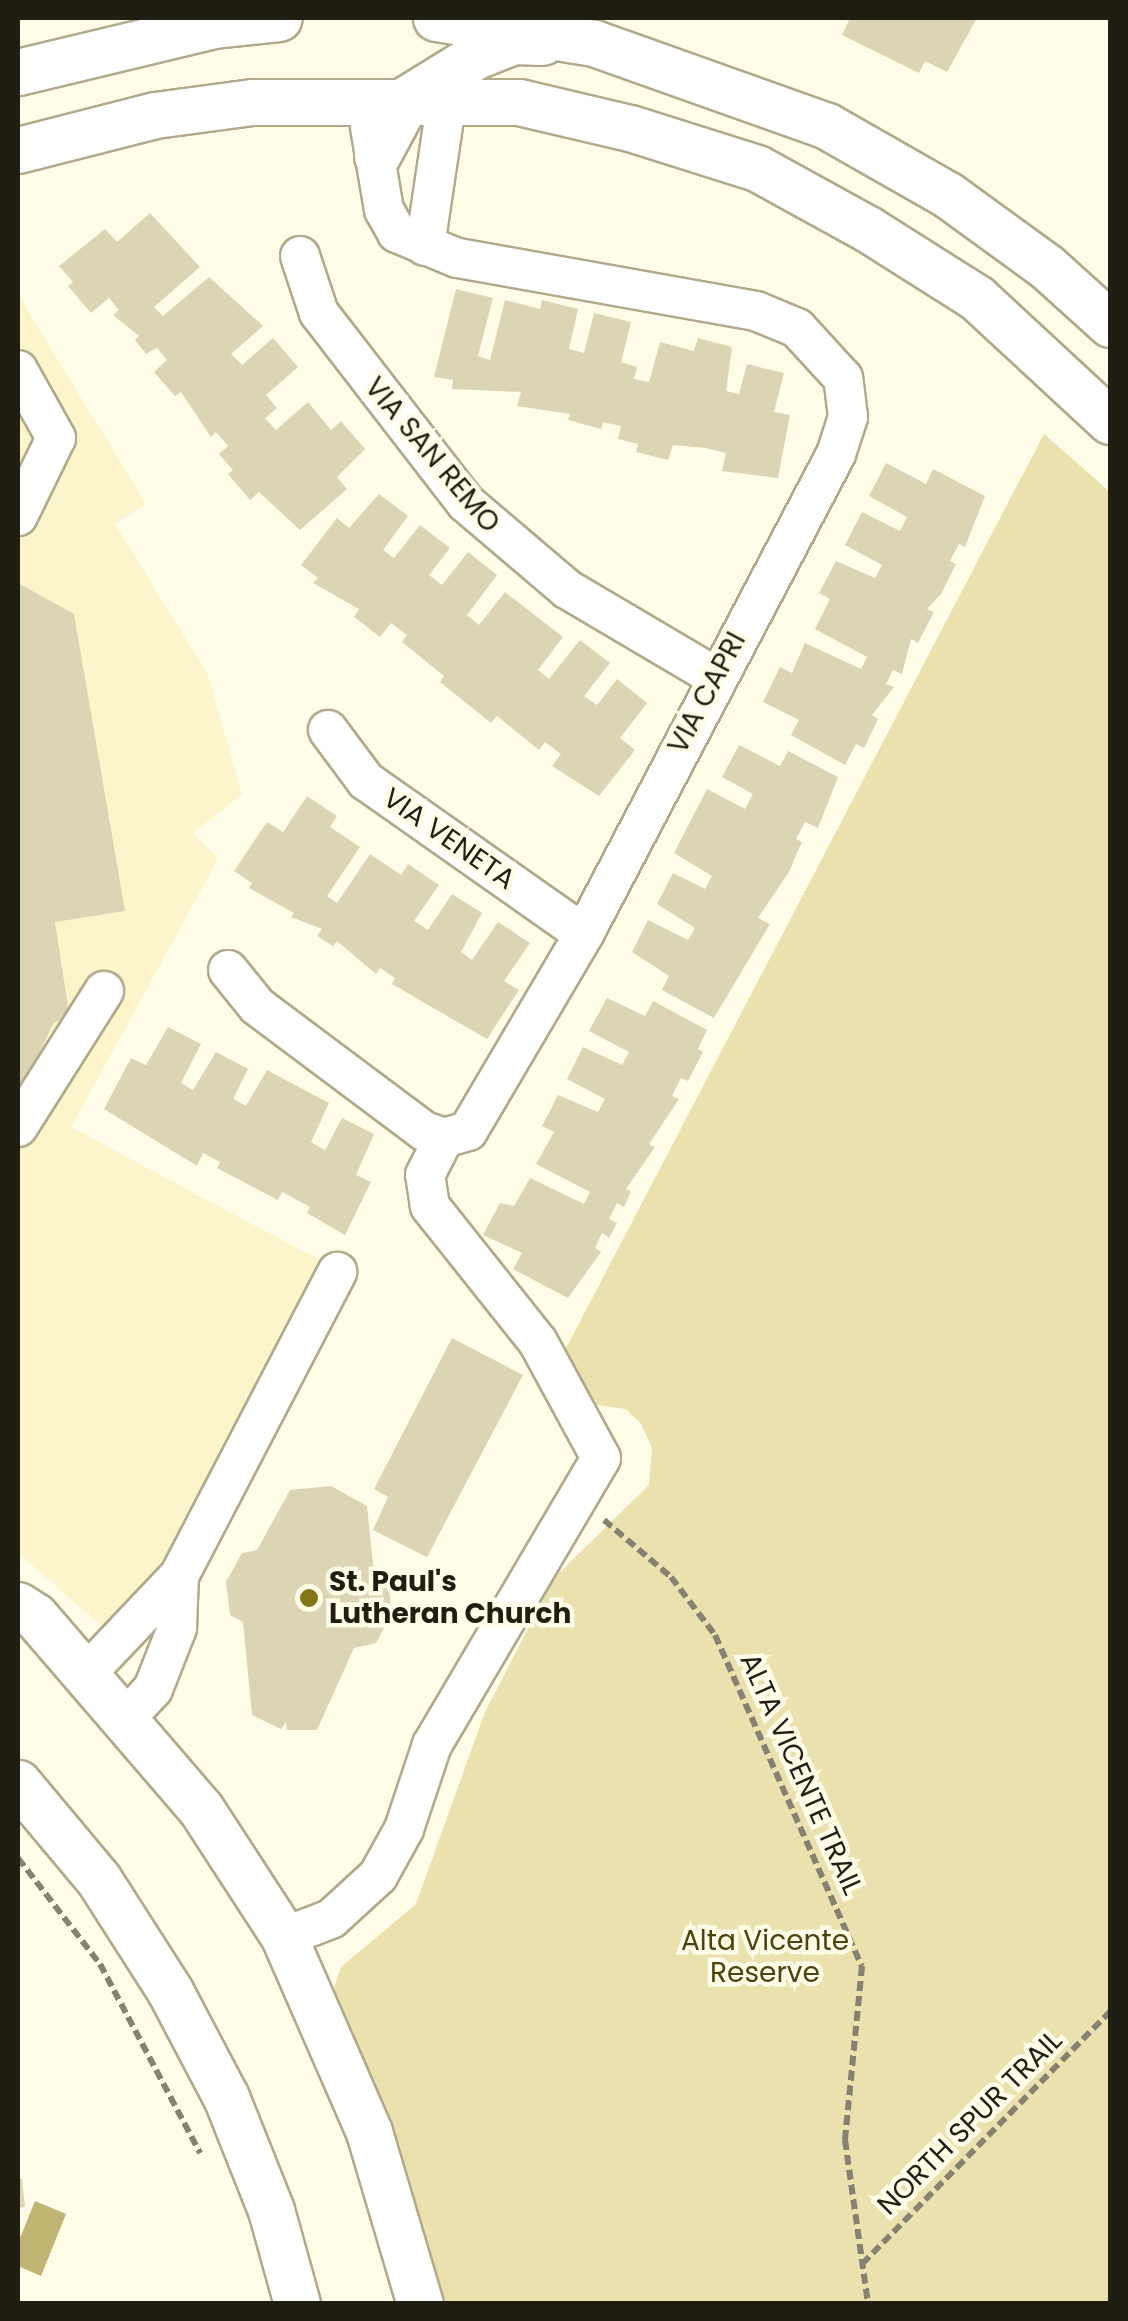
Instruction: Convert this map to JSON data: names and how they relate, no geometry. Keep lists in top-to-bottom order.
{
  "streets": {
    "street": ["VIA SAN REMO", "VIA CAPRI", "VIA VENETA"],
    "path": ["ALTA VICENTE TRAIL", "NORTH SPUR TRAIL"]
  },
  "crossings": [
    ["VIA SAN REMO", "VIA CAPRI"],
    ["VIA CAPRI", "VIA VENETA"],
    ["ALTA VICENTE TRAIL", "NORTH SPUR TRAIL"]
  ],
  "parks": ["Alta Vicente Reserve"],
  "places": ["St. Paul's Lutheran Church"]
}
